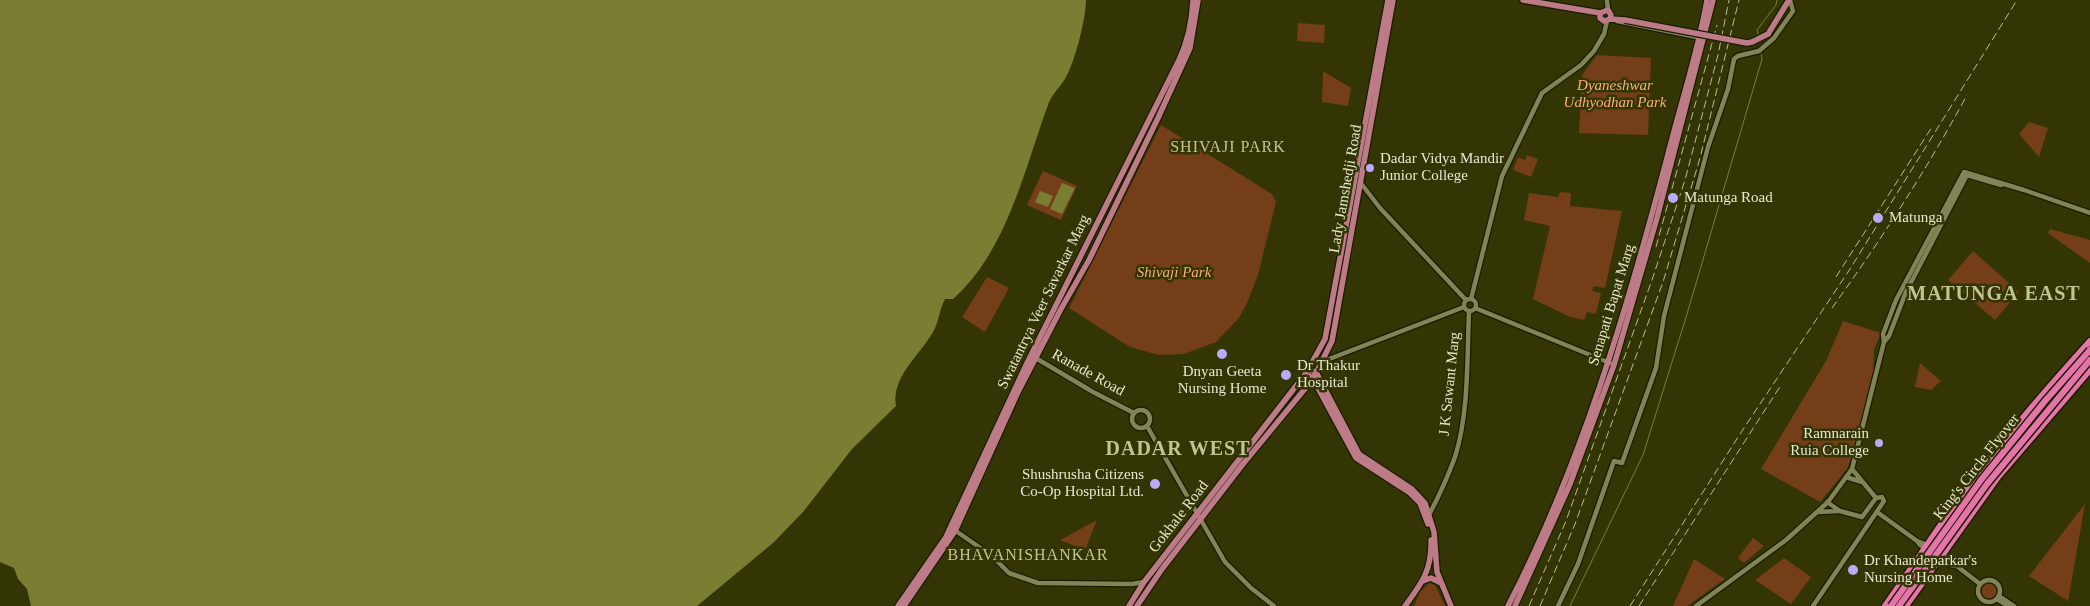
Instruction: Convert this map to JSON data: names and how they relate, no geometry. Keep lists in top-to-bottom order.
{
  "streets": {
    "highway": ["King's Circle Flyover"],
    "main road": [
      "Lady Jamshedji Road",
      "Swatantrya Veer Savarkar Marg",
      "Senapati Bapat Marg",
      "Gokhale Road"
    ],
    "street": ["Ranade Road", "J K Sawant Marg"]
  },
  "crossings": [
    ["Lady Jamshedji Road", "Gokhale Road"],
    ["Swatantrya Veer Savarkar Marg", "Ranade Road"]
  ],
  "districts": [
    "SHIVAJI PARK",
    "MATUNGA EAST",
    "DADAR WEST",
    "BHAVANISHANKAR"
  ],
  "parks": ["Dyaneshwar Udhyodhan Park", "Shivaji Park"],
  "places": [
    "Dadar Vidya Mandir Junior College",
    "Matunga Road",
    "Matunga",
    "Dnyan Geeta Nursing Home",
    "Dr Thakur Hospital",
    "Ramnarain Ruia College",
    "Shushrusha Citizens Co-Op Hospital Ltd.",
    "Dr Khandeparkar's Nursing Home"
  ]
}
